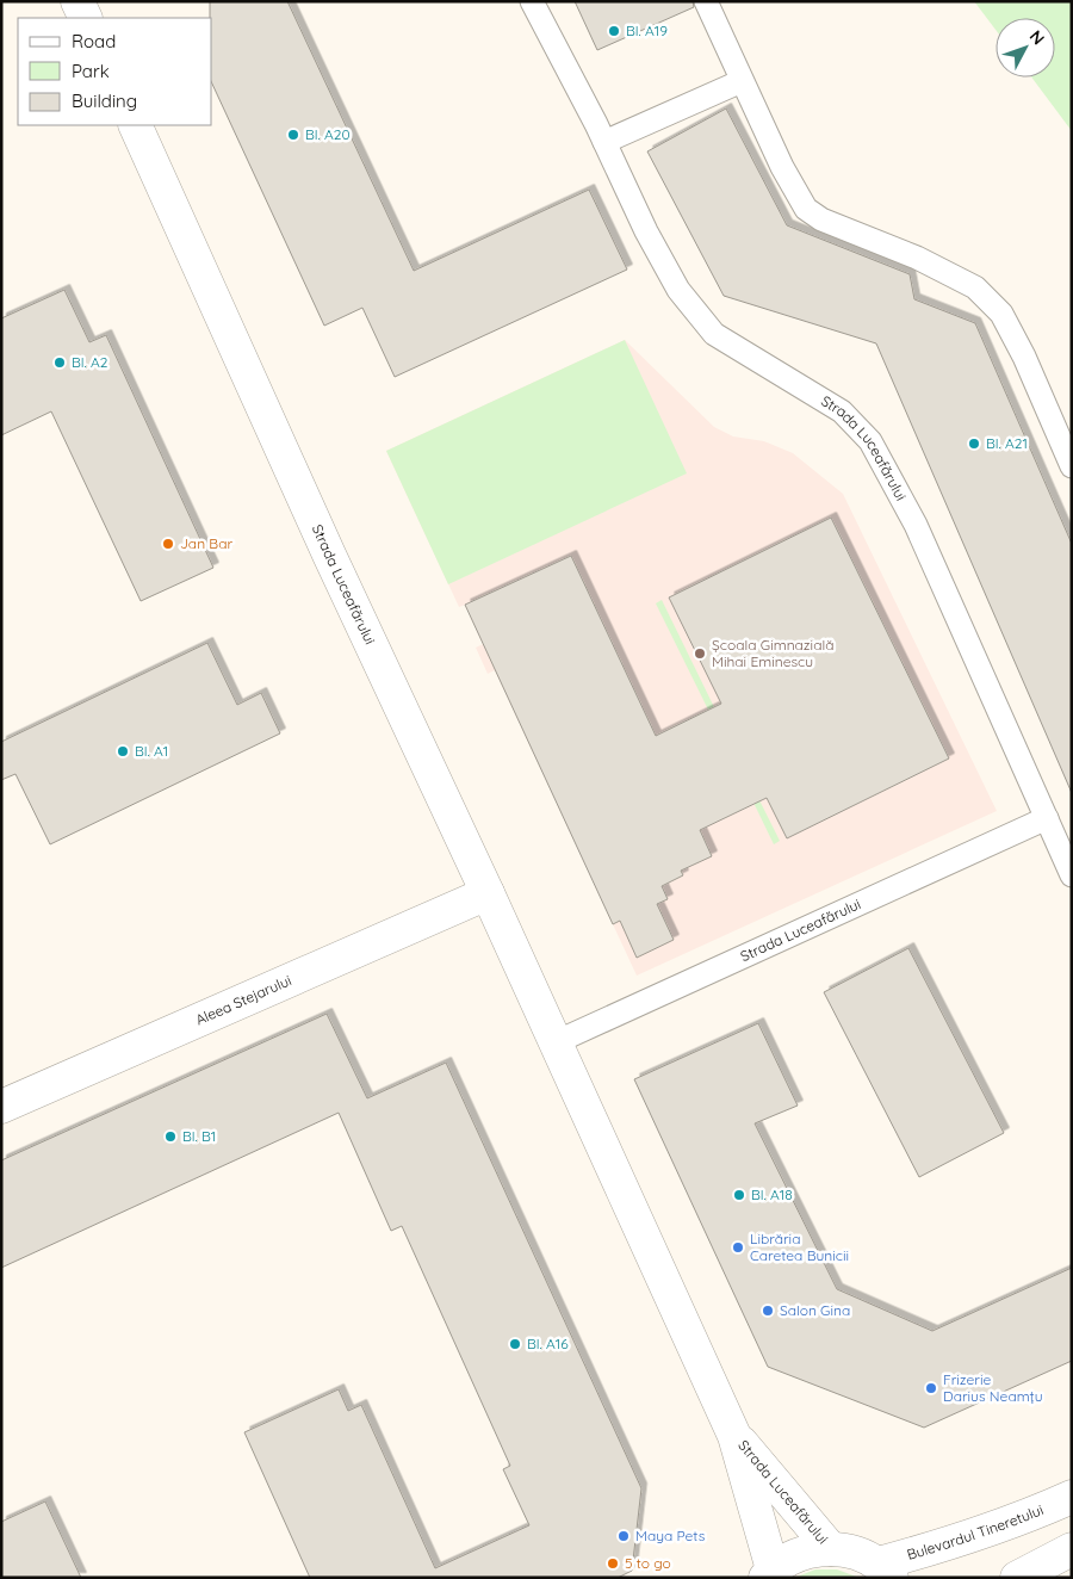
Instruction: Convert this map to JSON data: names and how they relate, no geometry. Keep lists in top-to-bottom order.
{
  "streets": {
    "main road": ["Strada Luceafărului", "Aleea Stejarului", "Bulevardul Tineretului"]
  },
  "crossings": [
    ["Strada Luceafărului", "Aleea Stejarului"],
    ["Strada Luceafărului", "Bulevardul Tineretului"]
  ],
  "places": [
    "Bl. A19",
    "Bl. A20",
    "Bl. A2",
    "Bl. A21",
    "Jan Bar",
    "Școala Gimnazială Mihai Eminescu",
    "Bl. A1",
    "Bl. B1",
    "Bl. A18",
    "Librăria Caretea Bunicii",
    "Salon Gina",
    "Bl. A16",
    "Frizerie Darius Neamțu",
    "Maya Pets",
    "5 to go"
  ],
  "legend": ["Road", "Park", "Building"],
  "north": "top right"
}
